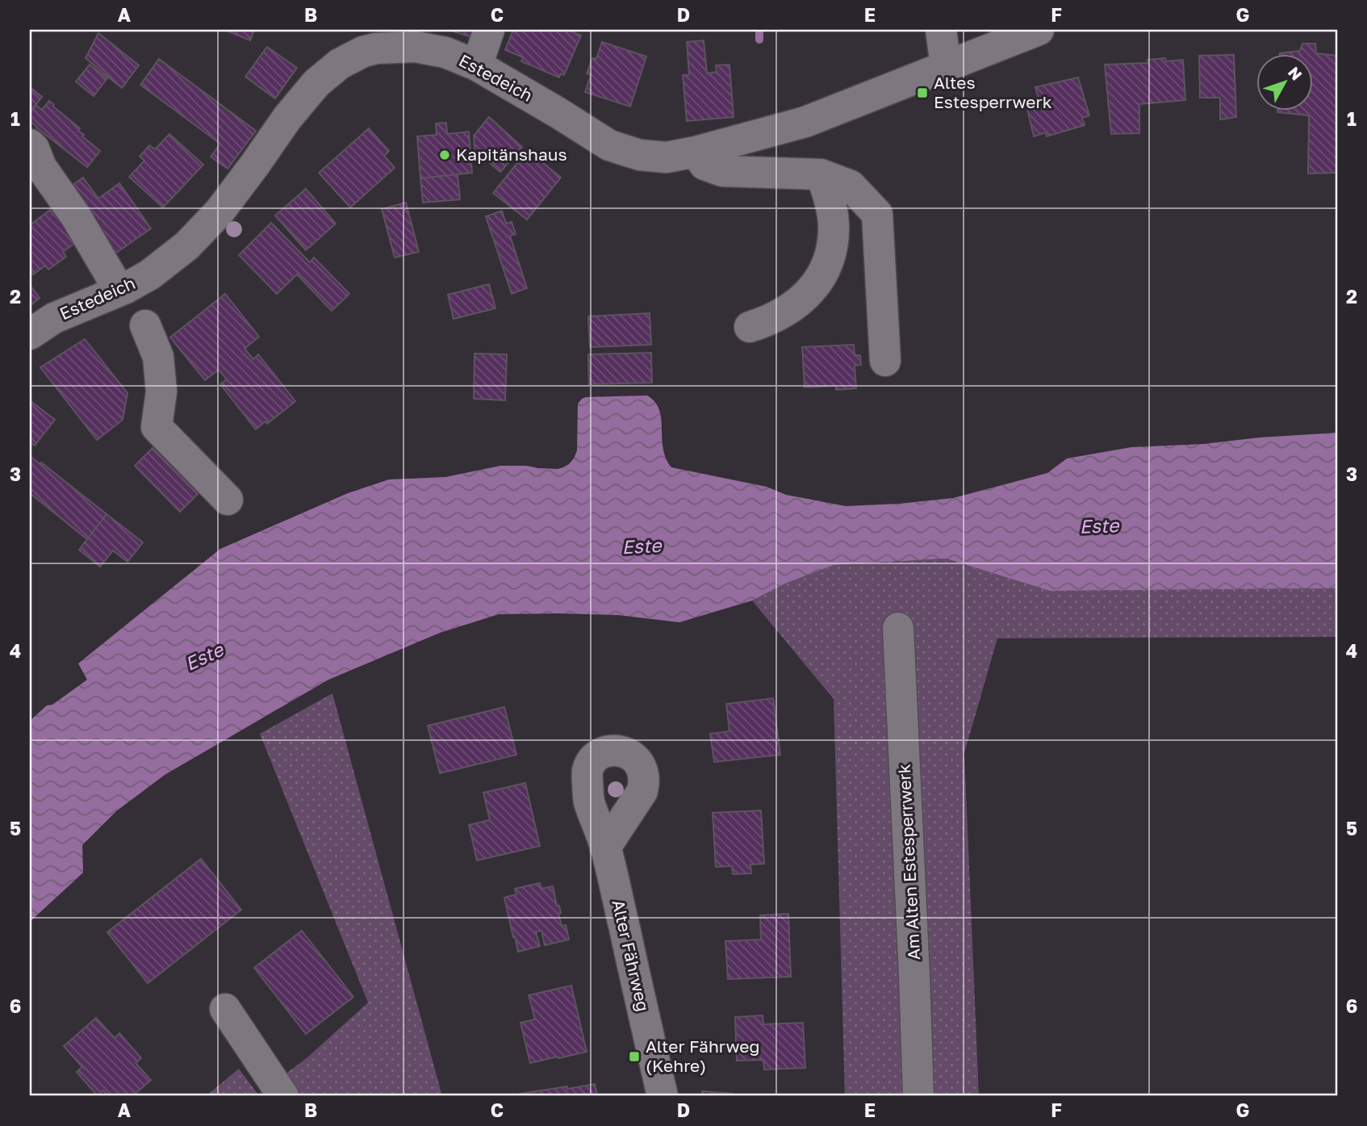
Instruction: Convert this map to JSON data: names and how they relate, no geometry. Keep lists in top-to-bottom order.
{
  "streets": {
    "street": ["Estedeich", "Am Alten Estesperrwerk", "Alter Fährweg"]
  },
  "water": ["Este"],
  "places": {
    "transit": ["Altes Estesperrwerk", "Alter Fährweg (Kehre)"],
    "other": ["Kapitänshaus"]
  },
  "north": "top right",
  "grid": {
    "columns": [
      "A",
      "B",
      "C",
      "D",
      "E",
      "F",
      "G"
    ],
    "rows": [
      "1",
      "2",
      "3",
      "4",
      "5",
      "6"
    ]
  }
}
